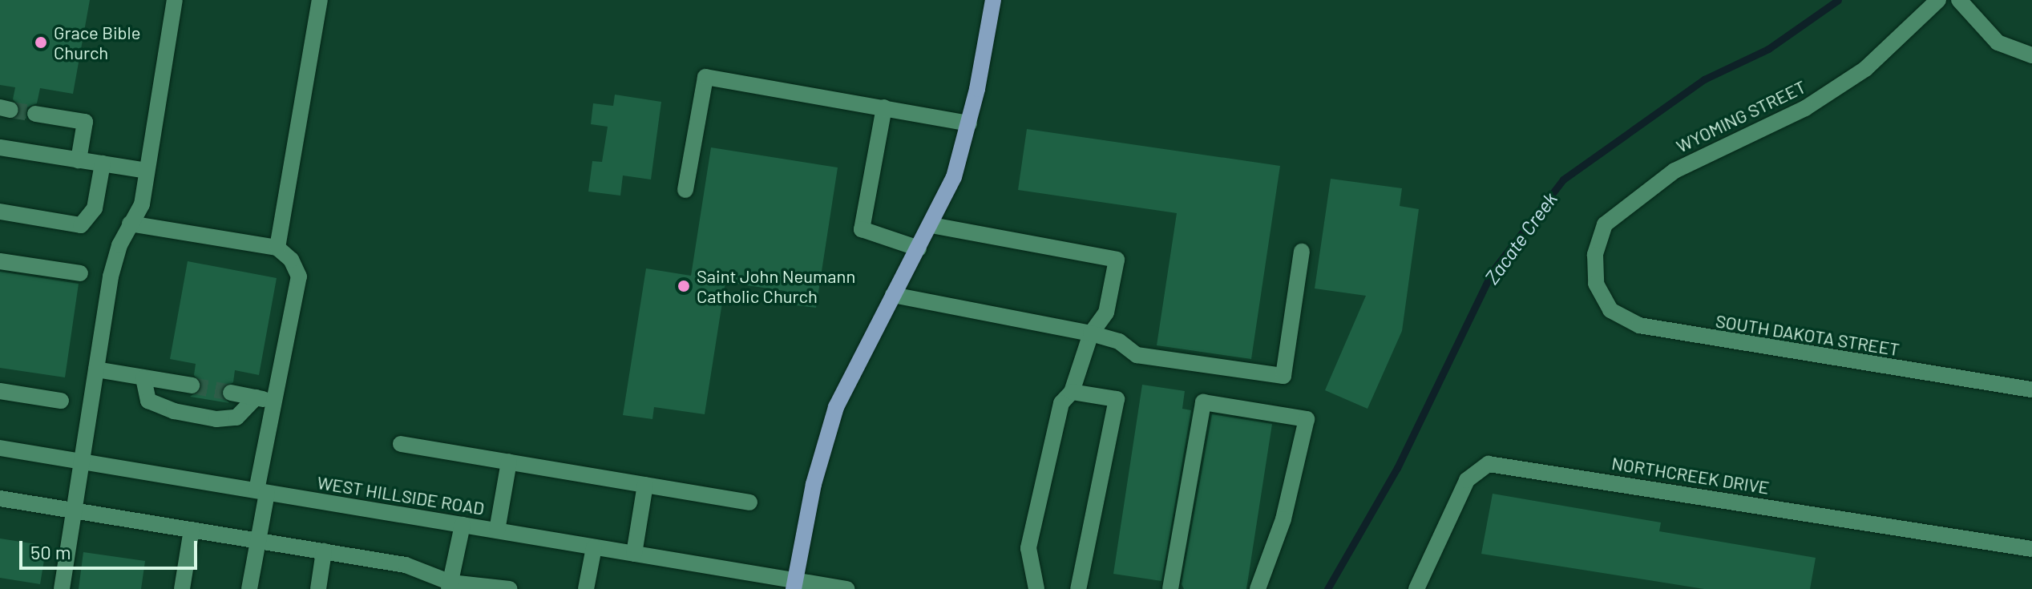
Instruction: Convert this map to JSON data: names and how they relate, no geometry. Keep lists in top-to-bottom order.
{
  "streets": {
    "street": [
      "WYOMING STREET",
      "SOUTH DAKOTA STREET",
      "NORTHCREEK DRIVE",
      "WEST HILLSIDE ROAD"
    ]
  },
  "crossings": [
    ["WYOMING STREET", "SOUTH DAKOTA STREET"]
  ],
  "water": ["Zacate Creek"],
  "places": ["Grace Bible Church", "Saint John Neumann Catholic Church"],
  "scale_bar": "50 m"
}
